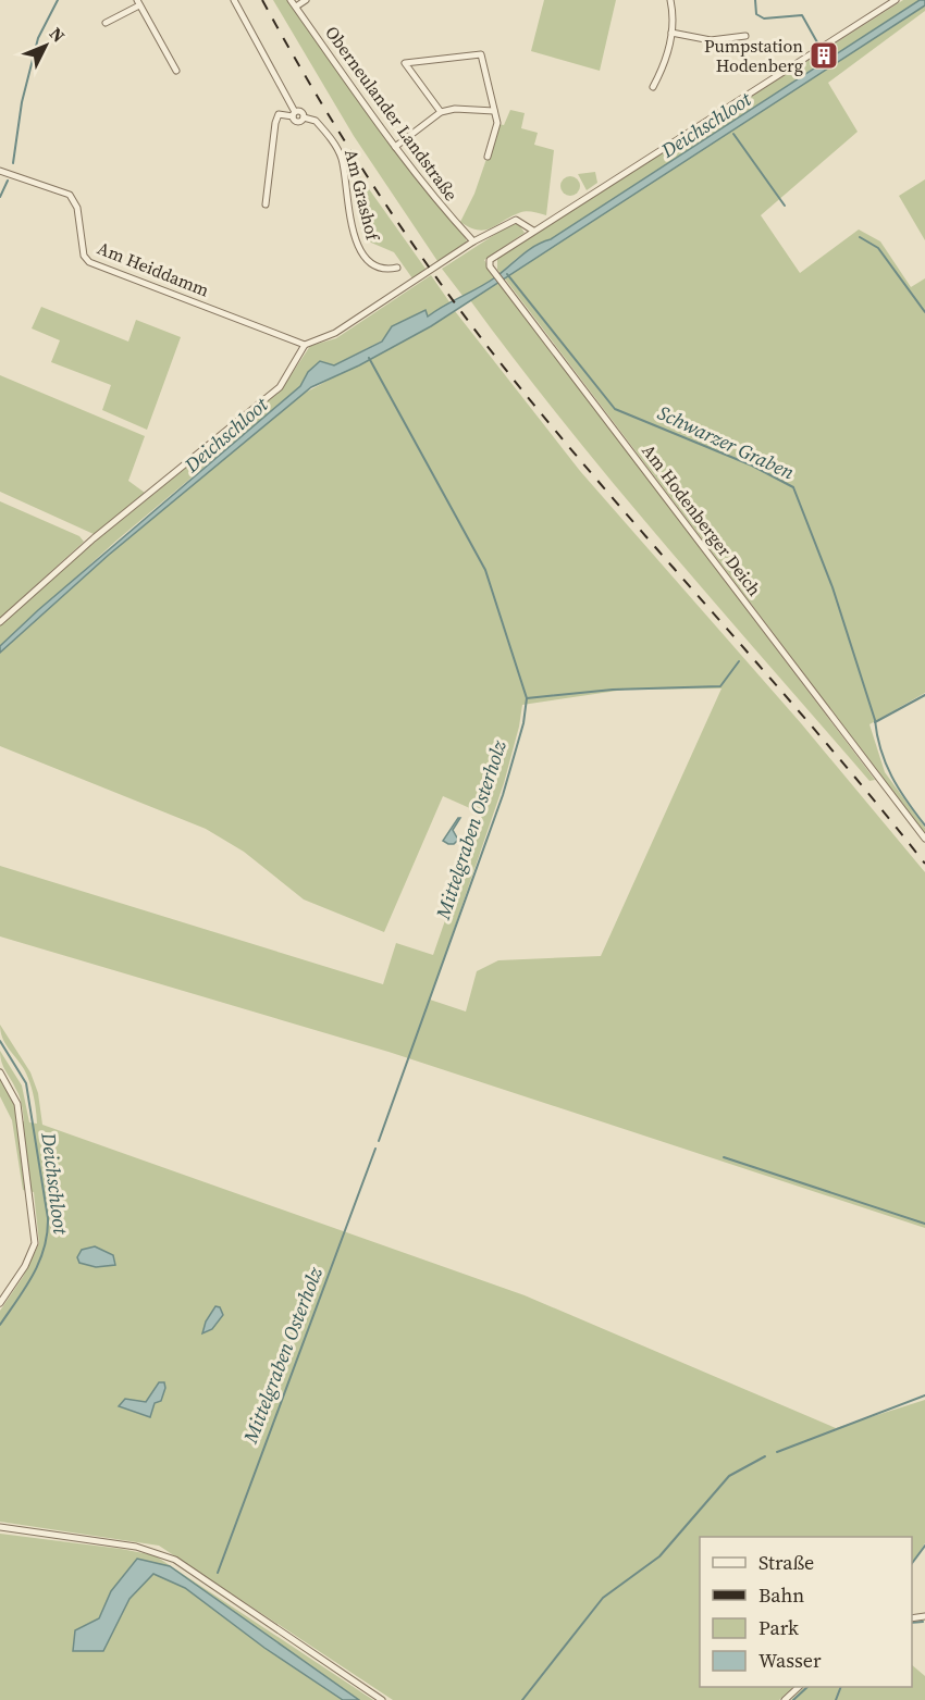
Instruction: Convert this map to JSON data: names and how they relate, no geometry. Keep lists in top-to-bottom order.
{
  "streets": {
    "street": [
      "Oberneulander Landstraße",
      "Am Grashof",
      "Am Heiddamm",
      "Am Hodenberger Deich"
    ]
  },
  "water": ["Deichschloot", "Schwarzer Graben", "Mittelgraben Osterholz"],
  "places": {
    "building": ["Pumpstation Hodenberg"]
  },
  "legend": [
    "Straße",
    "Bahn",
    "Park",
    "Wasser"
  ],
  "north": "top right"
}
